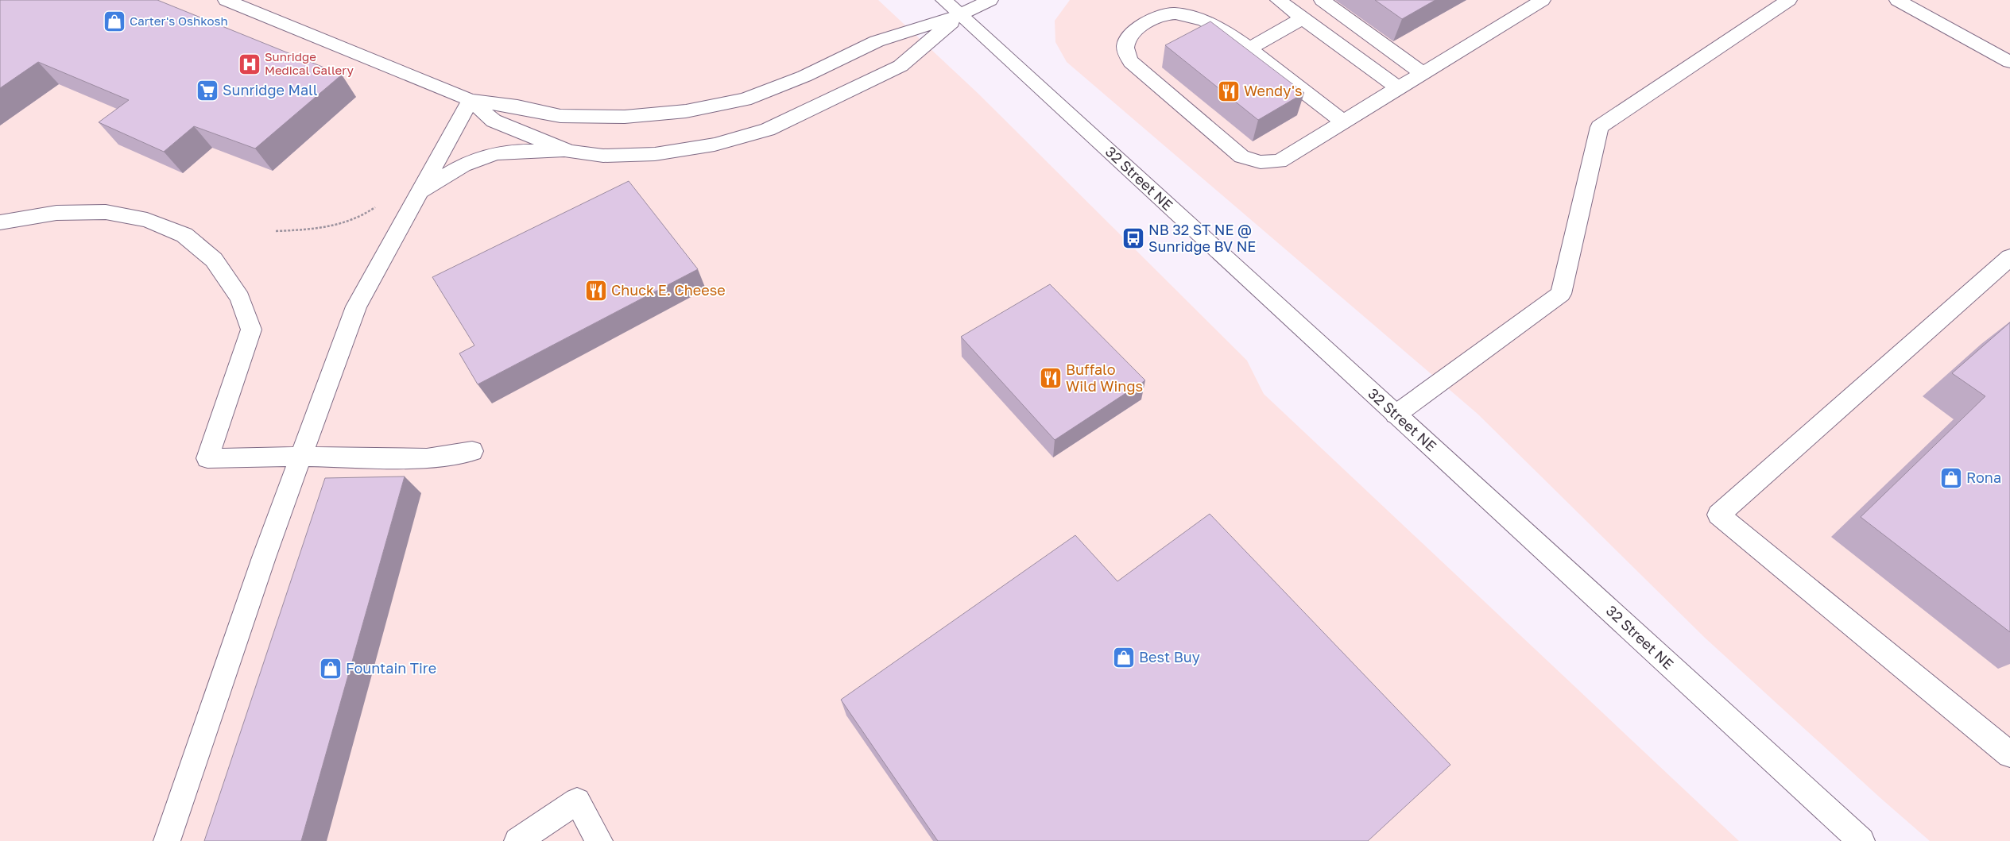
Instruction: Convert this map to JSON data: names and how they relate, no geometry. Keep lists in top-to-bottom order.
{
  "streets": {
    "street": ["32 Street NE"]
  },
  "places": {
    "shop": [
      "Carter's Oshkosh",
      "Rona",
      "Best Buy",
      "Fountain Tire"
    ],
    "hospital": ["Sunridge Medical Gallery"],
    "supermarket": ["Sunridge Mall"],
    "restaurant": ["Wendy's", "Chuck E. Cheese", "Buffalo Wild Wings"],
    "bus stop": ["NB 32 ST NE @ Sunridge BV NE"]
  }
}
